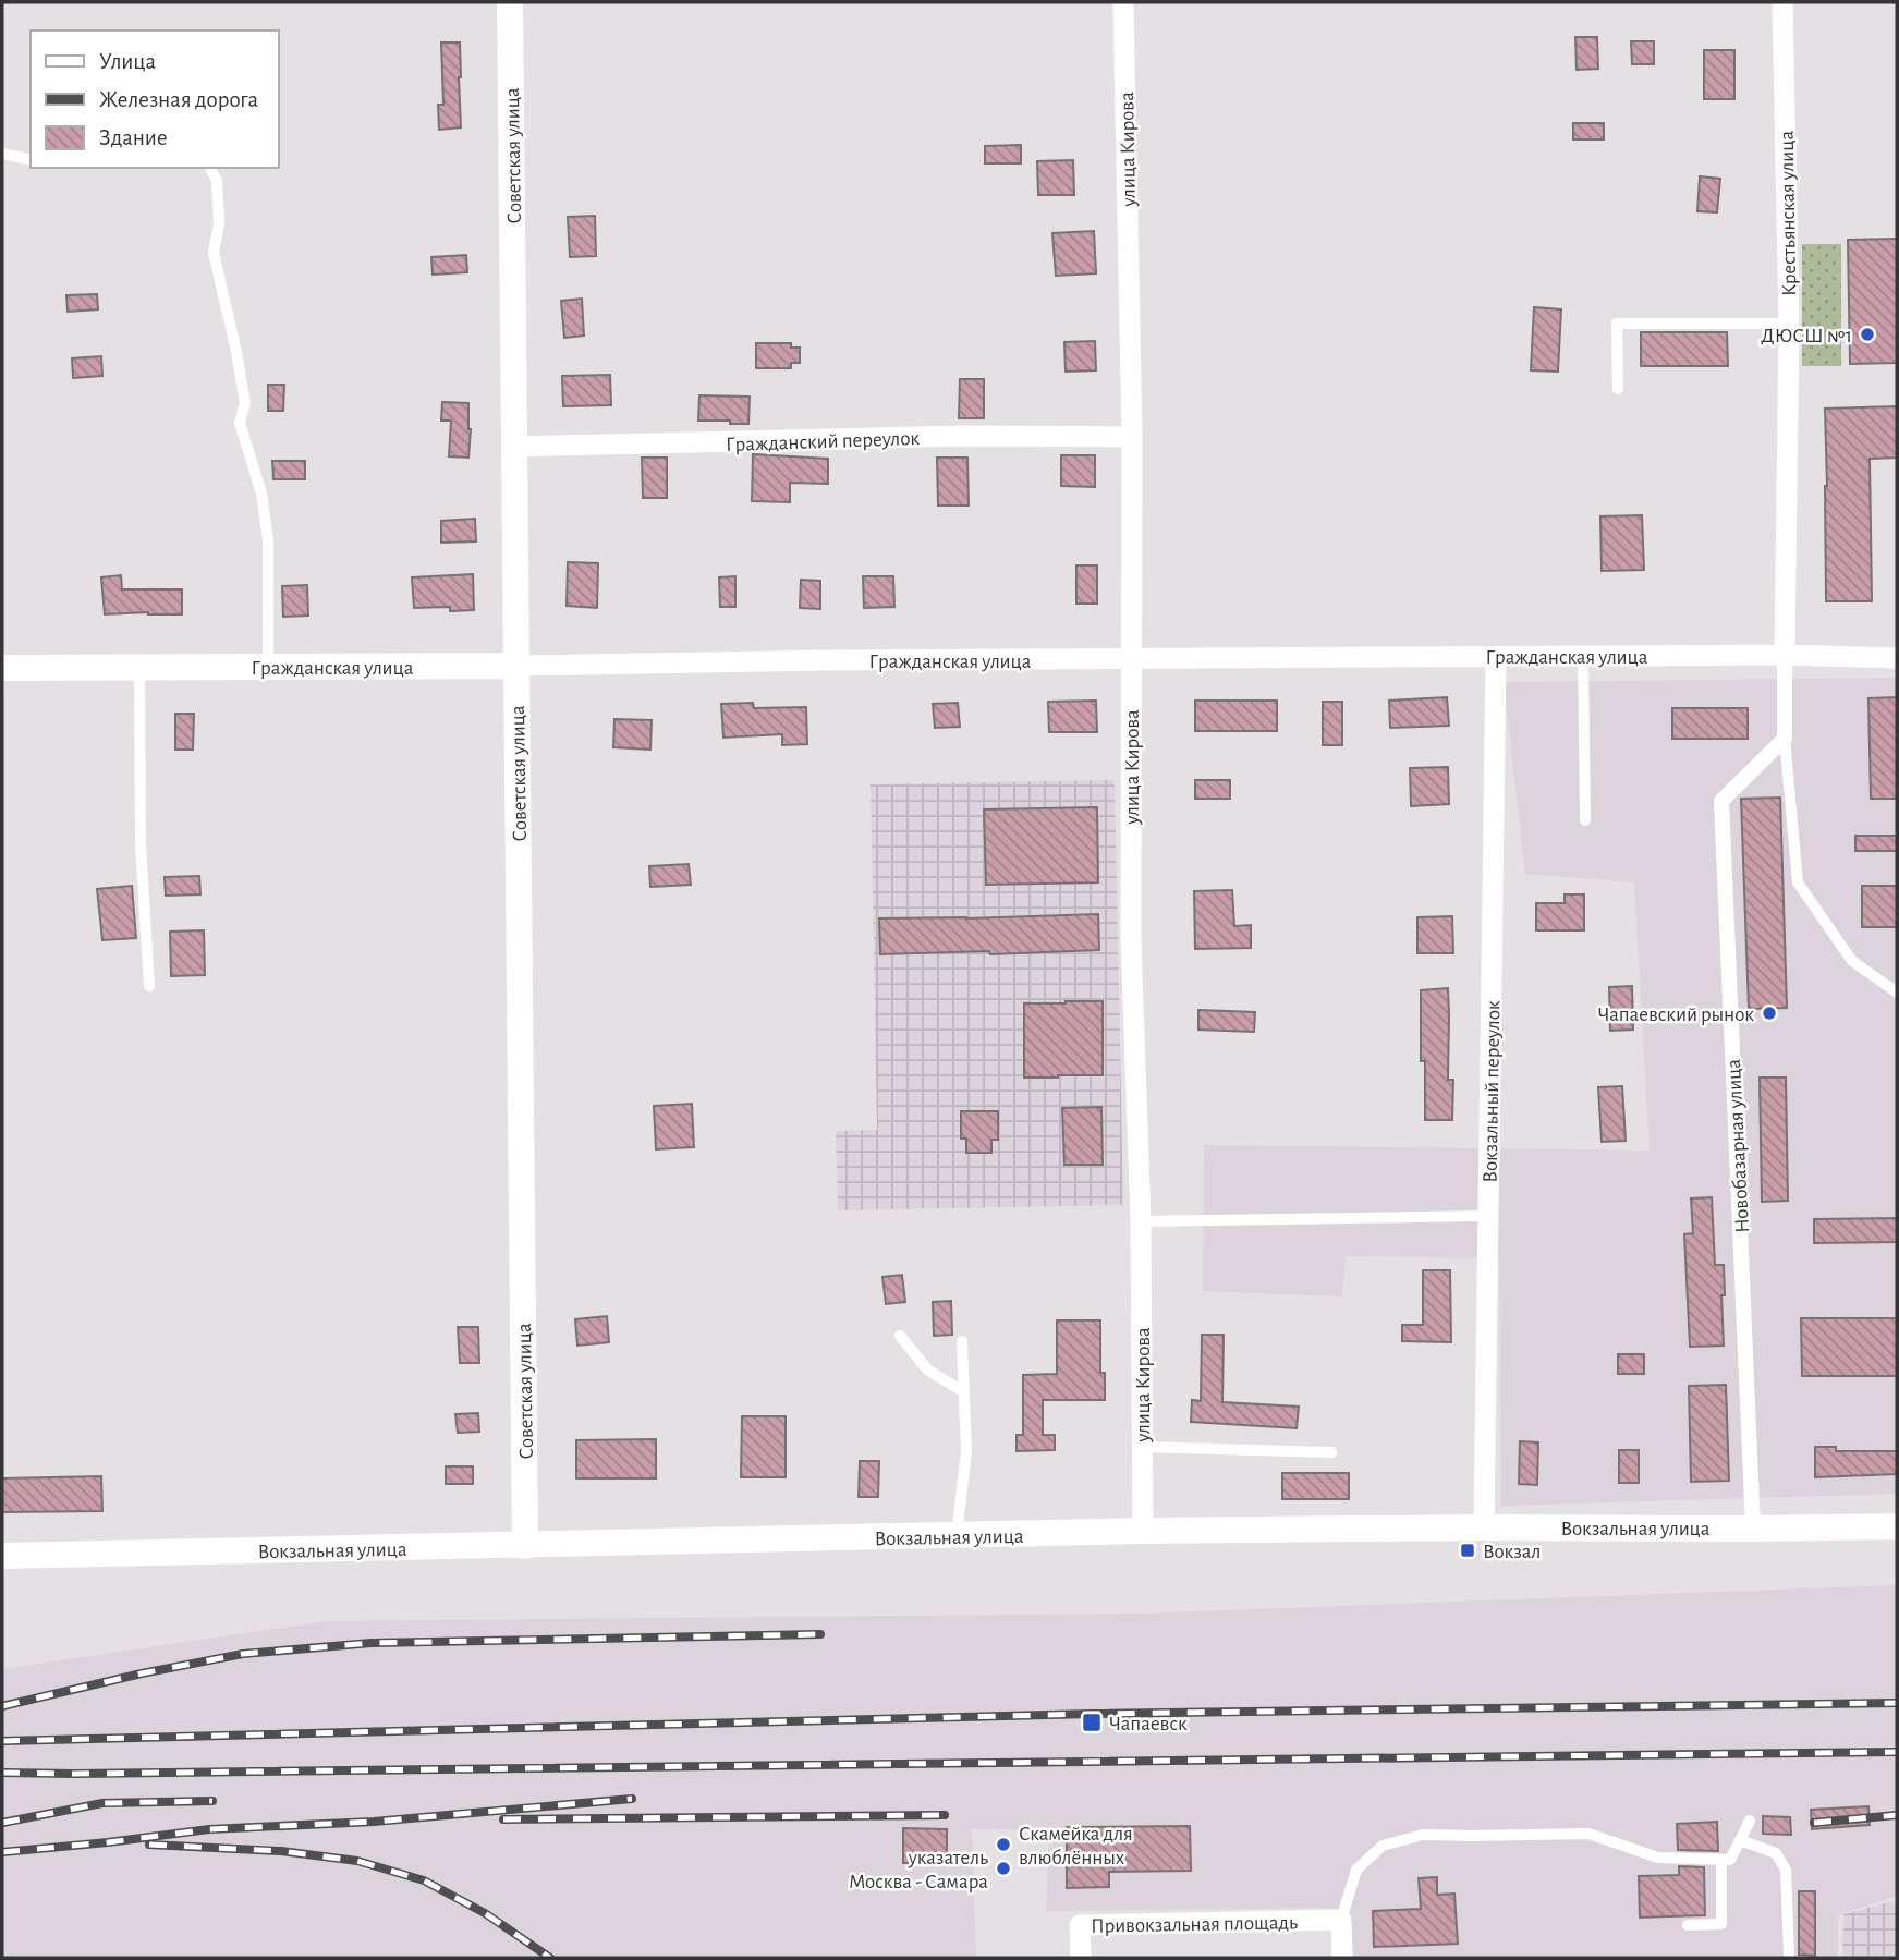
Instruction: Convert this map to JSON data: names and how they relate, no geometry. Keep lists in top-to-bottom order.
{
  "streets": {
    "street": [
      "улица Кирова",
      "Советская улица",
      "Крестьянская улица",
      "Гражданский переулок",
      "Гражданская улица",
      "Вокзальный переулок",
      "Новобазарная улица",
      "Вокзальная улица",
      "Привокзальная площадь"
    ]
  },
  "crossings": [
    ["улица Кирова", "Гражданский переулок"],
    ["улица Кирова", "Гражданская улица"],
    ["улица Кирова", "Вокзальная улица"],
    ["Советская улица", "Гражданский переулок"],
    ["Советская улица", "Гражданская улица"],
    ["Советская улица", "Вокзальная улица"],
    ["Крестьянская улица", "Гражданская улица"],
    ["Гражданская улица", "Вокзальный переулок"],
    ["Вокзальный переулок", "Вокзальная улица"],
    ["Новобазарная улица", "Вокзальная улица"]
  ],
  "places": {
    "other": [
      "ДЮСШ №1",
      "Чапаевский рынок",
      "Скамейка для влюблённых",
      "указатель Москва - Самара"
    ],
    "transit": ["Вокзал", "Чапаевск"]
  },
  "legend": ["Улица", "Железная дорога", "Здание"]
}
